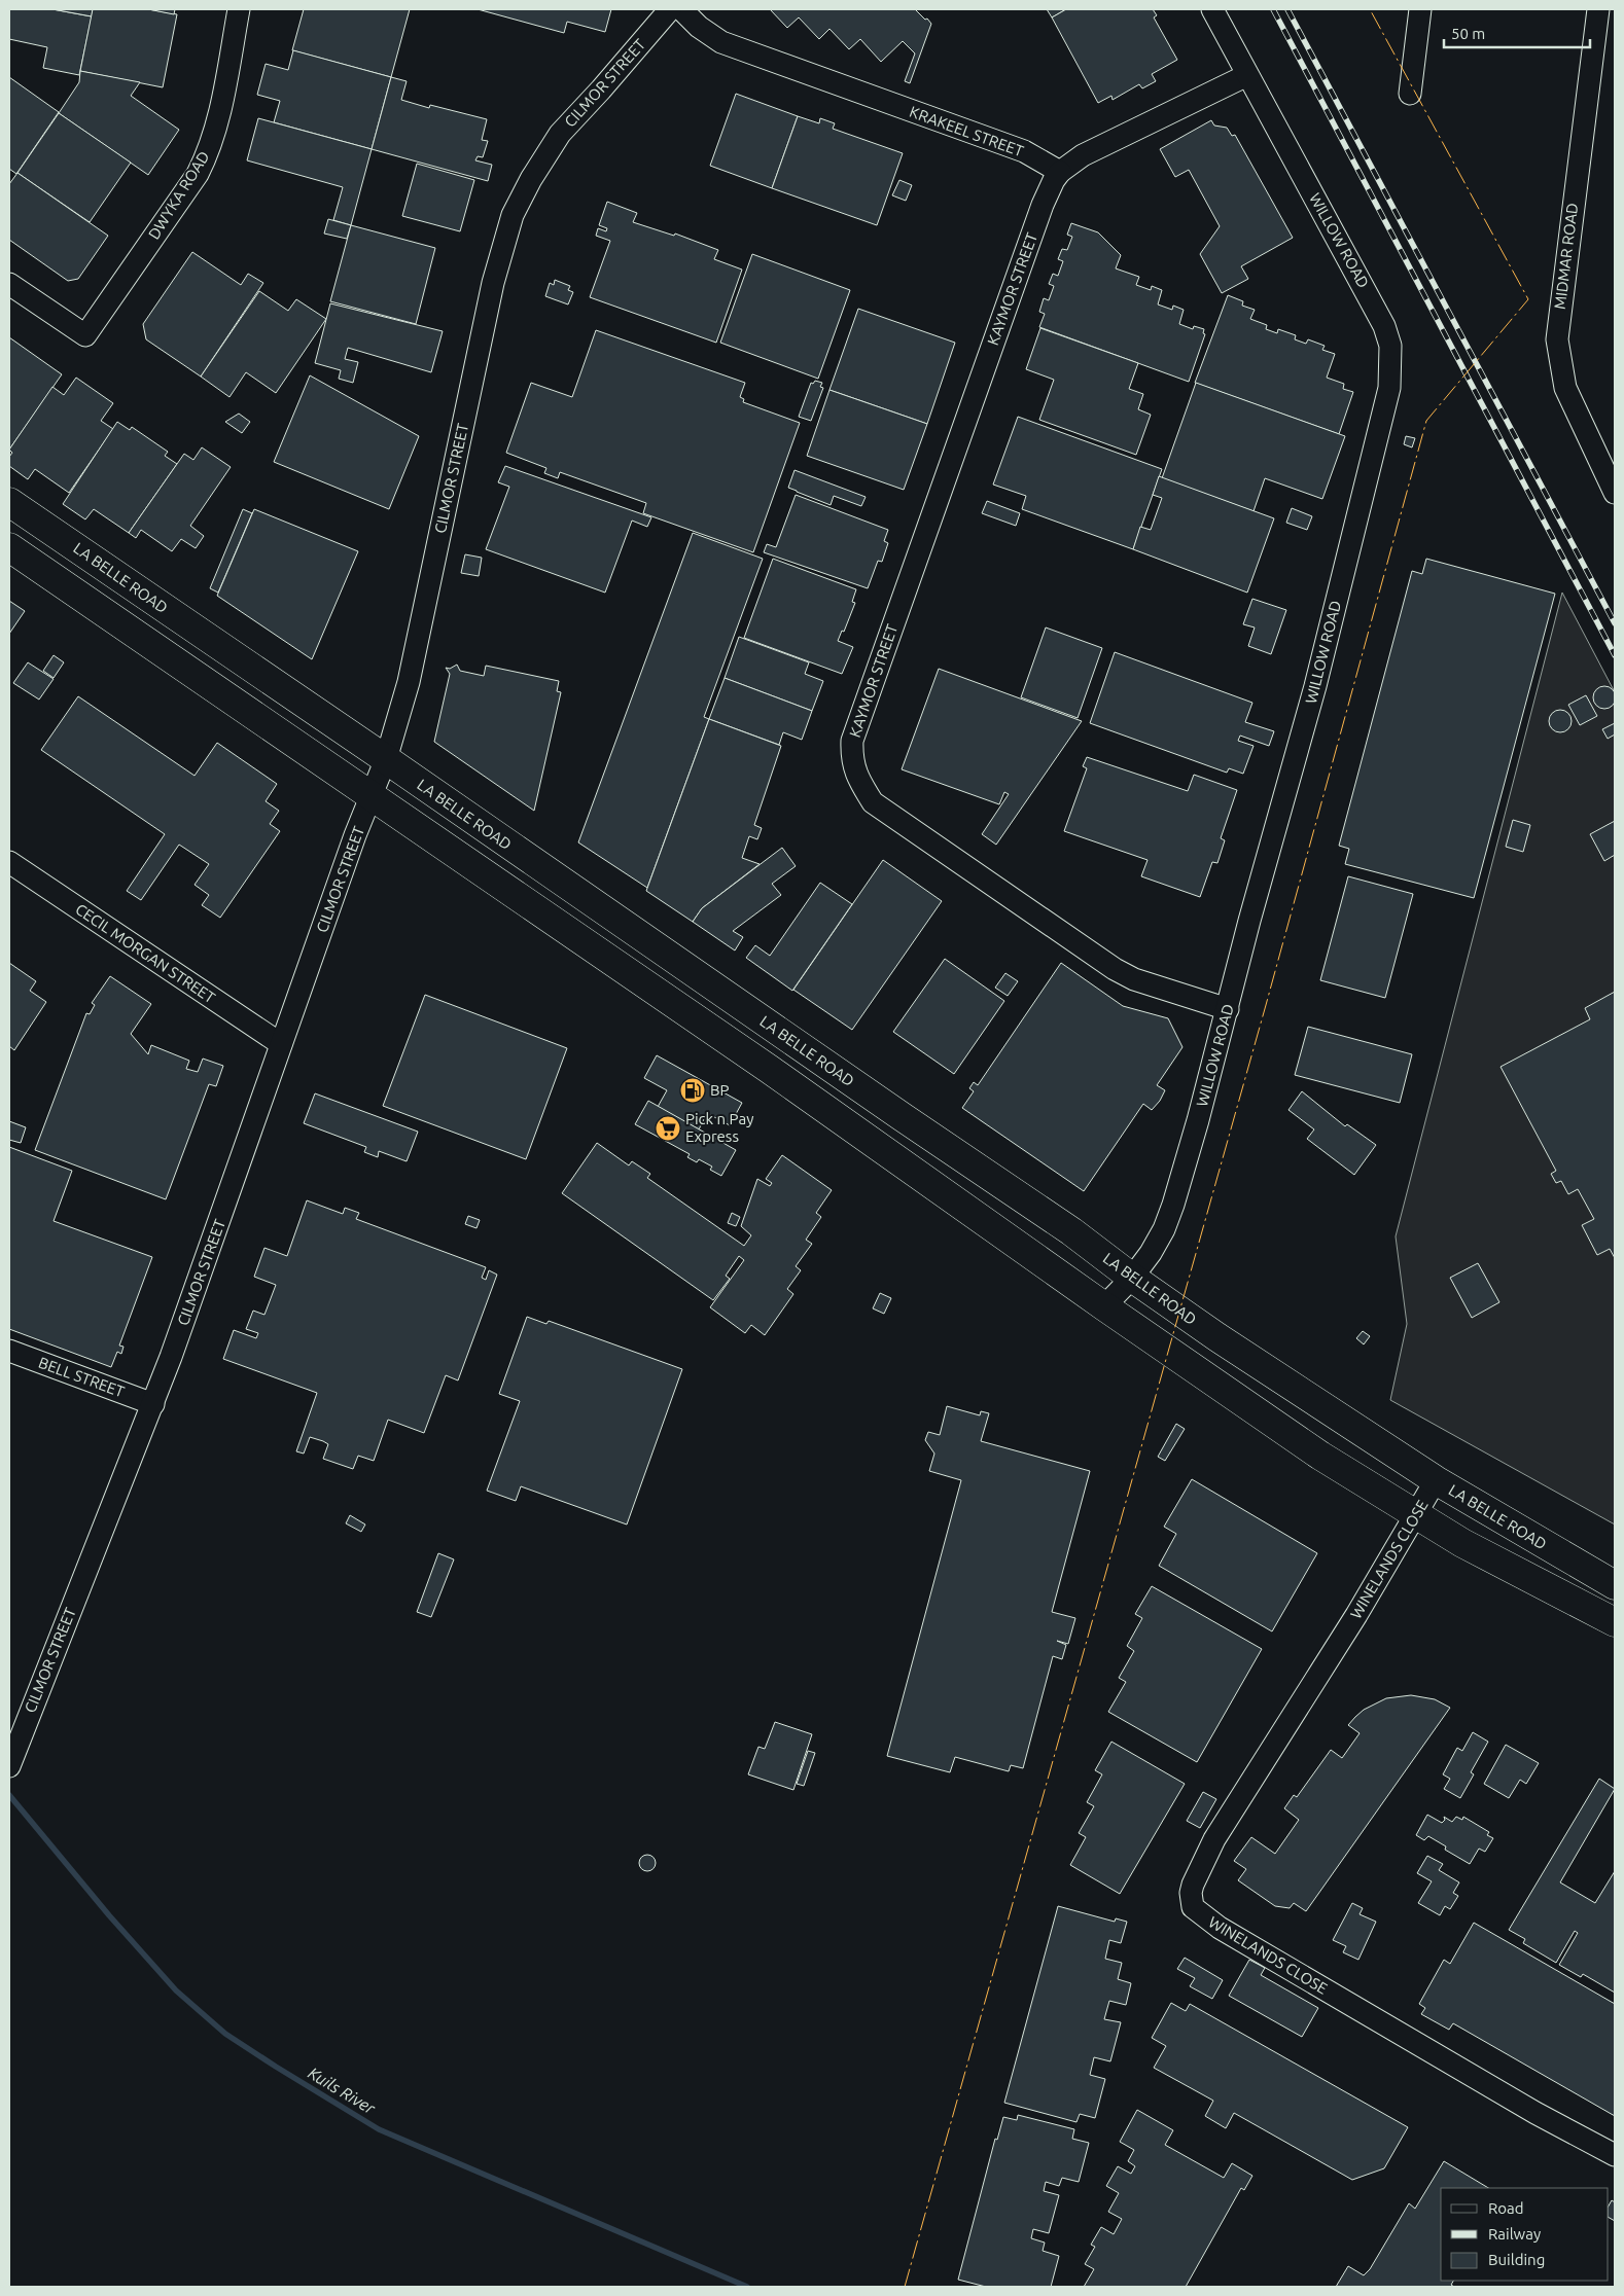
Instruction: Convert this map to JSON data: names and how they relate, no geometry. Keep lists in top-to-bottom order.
{
  "streets": {
    "main road": ["LA BELLE ROAD"],
    "street": [
      "CILMOR STREET",
      "KRAKEEL STREET",
      "DWYKA ROAD",
      "WILLOW ROAD",
      "MIDMAR ROAD",
      "KAYMOR STREET",
      "CECIL MORGAN STREET",
      "BELL STREET",
      "WINELANDS CLOSE"
    ]
  },
  "crossings": [
    ["CILMOR STREET", "LA BELLE ROAD"],
    ["CILMOR STREET", "CECIL MORGAN STREET"],
    ["CILMOR STREET", "BELL STREET"],
    ["KRAKEEL STREET", "KAYMOR STREET"],
    ["WILLOW ROAD", "KAYMOR STREET"],
    ["WILLOW ROAD", "LA BELLE ROAD"],
    ["LA BELLE ROAD", "WINELANDS CLOSE"]
  ],
  "water": ["Kuils River"],
  "places": {
    "fuel station": ["BP"],
    "supermarket": ["Pick n Pay Express"]
  },
  "legend": ["Road", "Railway", "Building"],
  "scale_bar": "50 m"
}
